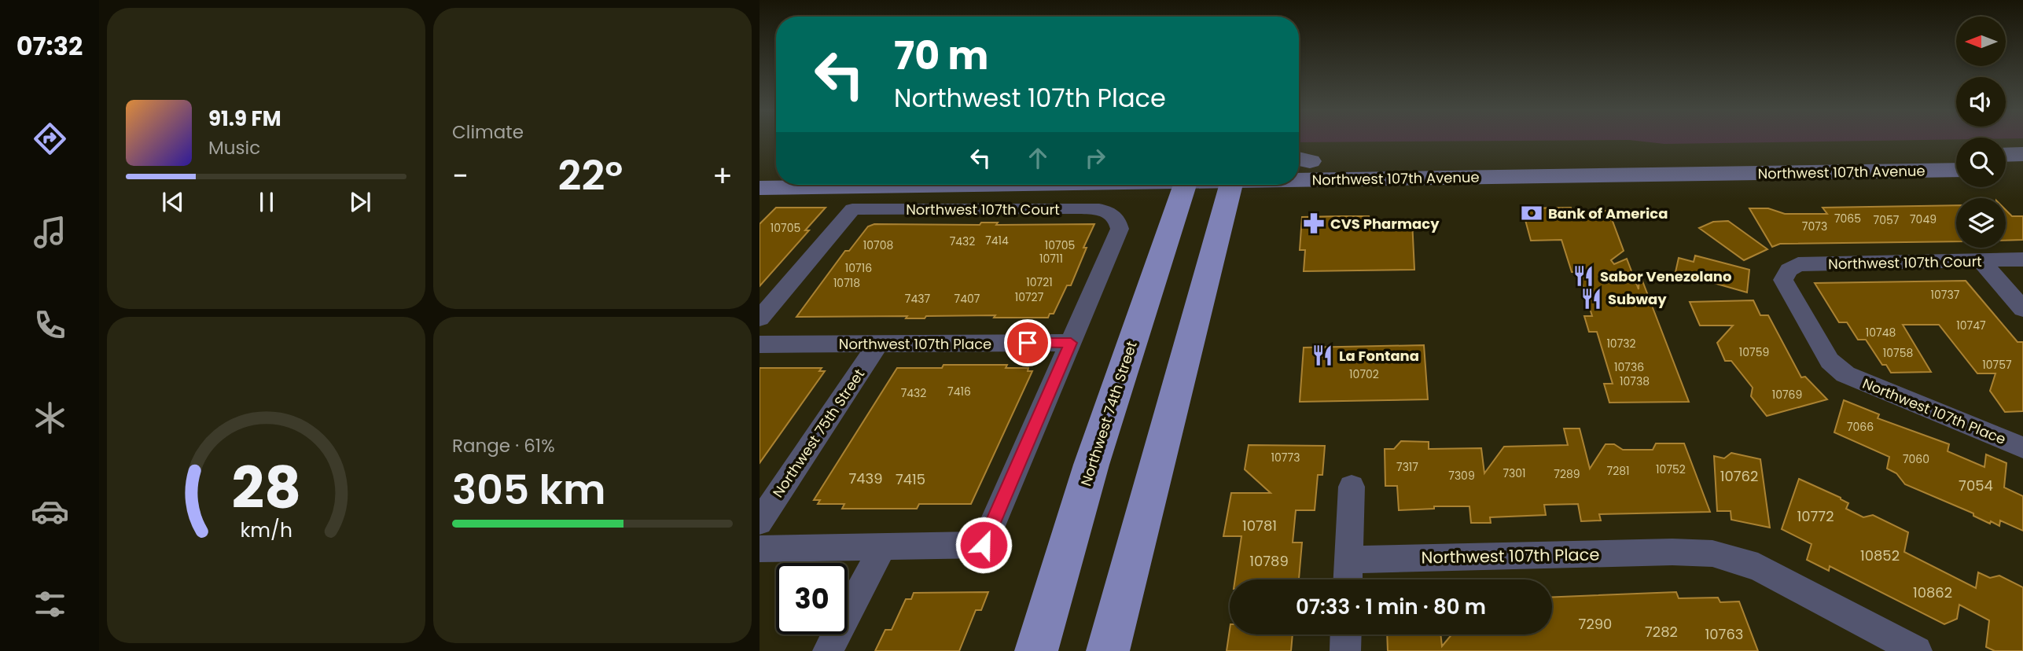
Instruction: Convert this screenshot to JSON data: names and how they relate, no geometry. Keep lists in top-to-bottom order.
{
  "streets": {
    "main road": ["Northwest 107th Avenue", "Northwest 74th Street"],
    "street": ["Northwest 107th Court", "Northwest 107th Place", "Northwest 75th Street"]
  },
  "crossings": [
    ["Northwest 107th Court", "Northwest 107th Place"],
    ["Northwest 107th Place", "Northwest 75th Street"]
  ],
  "places": {
    "bank": ["Bank of America"],
    "pharmacy": ["CVS Pharmacy"],
    "restaurant": ["Sabor Venezolano", "Subway", "La Fontana"]
  },
  "house_numbers": [
    "7065",
    "7049",
    "7057",
    "7073",
    "10705",
    "7414",
    "7432",
    "10708",
    "10705",
    "10711",
    "10716",
    "10721",
    "10718",
    "10737",
    "10727",
    "7437",
    "7407",
    "10747",
    "10748",
    "10732",
    "10759",
    "10758",
    "10757",
    "10736",
    "10702",
    "10738",
    "7416",
    "7432",
    "10769",
    "7066",
    "10773",
    "7060",
    "7317",
    "10752",
    "7281",
    "7301",
    "7289",
    "7309",
    "10762",
    "7439",
    "7415",
    "7054",
    "10772",
    "10781",
    "10852",
    "10789",
    "10862",
    "7290",
    "7282",
    "10763"
  ],
  "north": "left",
  "page": {
    "tabs": "07:32",
    "tile": [
      "Climate",
      ["Range · 61%", "305 km"]
    ],
    "turn": ["70 m", "Northwest 107th Place"],
    "song": ["91.9 FM", "Music"],
    "heat": ["−", "22°", "+"],
    "limit": "30",
    "trip": "07:33 · 1 min · 80 m",
    "gauge": ["28", "km/h"]
  }
}
